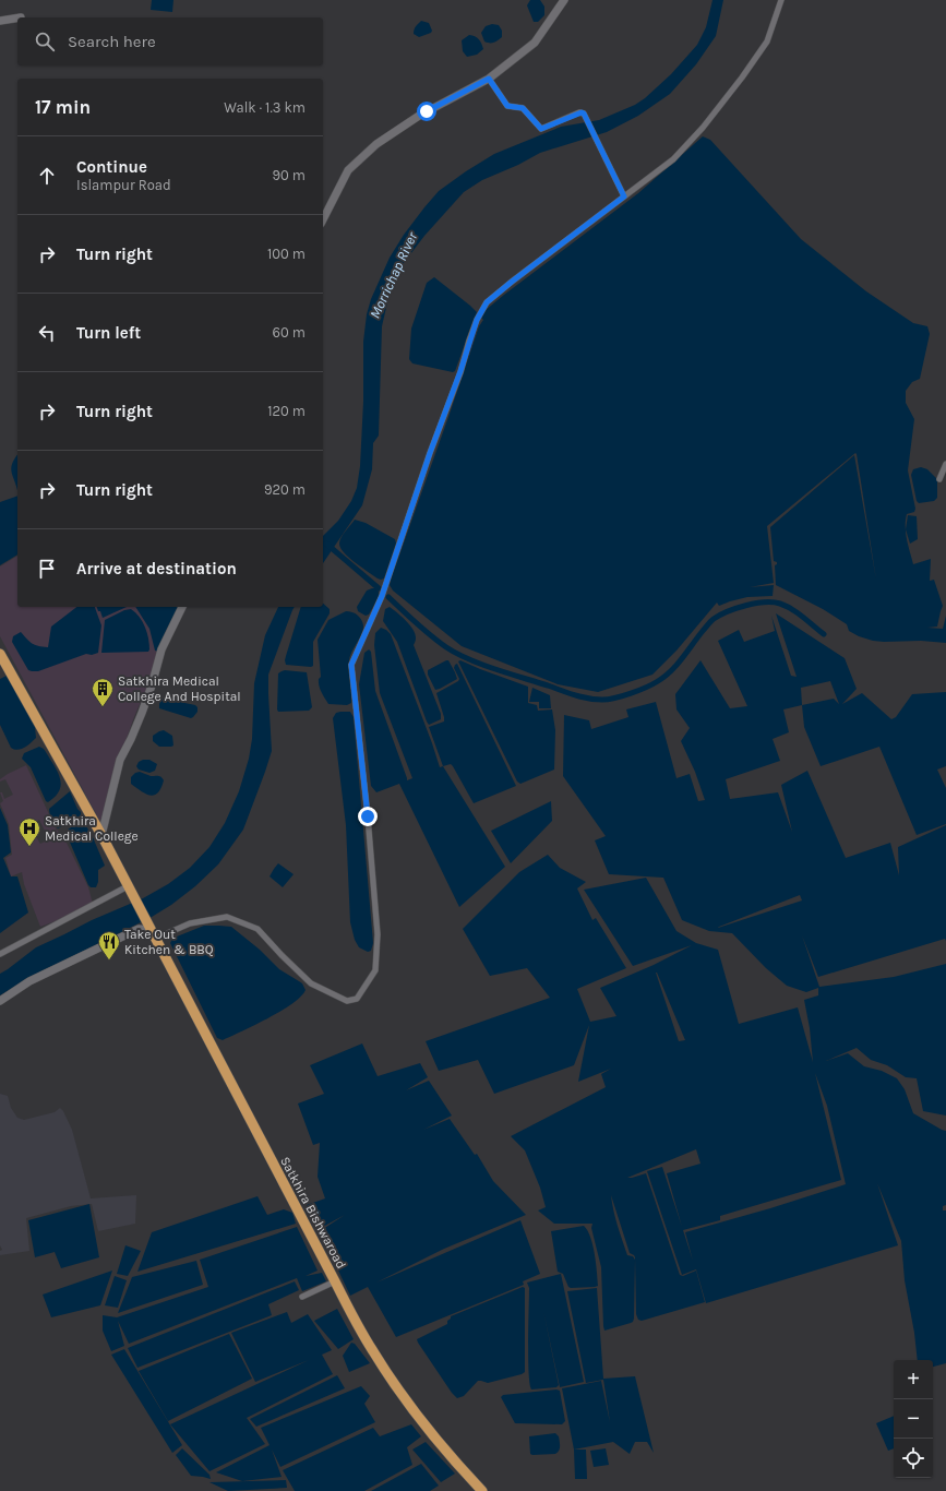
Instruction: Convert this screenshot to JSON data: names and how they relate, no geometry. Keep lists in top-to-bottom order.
{
  "streets": {
    "highway": ["Satkhira Bishwaroad"]
  },
  "water": ["Morrichap River"],
  "places": {
    "building": ["Satkhira Medical College And Hospital"],
    "hospital": ["Satkhira Medical College"],
    "restaurant": ["Take Out Kitchen & BBQ"]
  },
  "page": {
    "search": "Search here",
    "heading": ["17 min", "Walk · 1.3 km"],
    "list": [
      ["Continue", "Islampur Road", "90 m"],
      ["Turn right", "100 m"],
      ["Turn left", "60 m"],
      ["Turn right", "120 m"],
      ["Turn right", "920 m"],
      "Arrive at destination"
    ],
    "map_buttons": ["+", "−"]
  }
}
